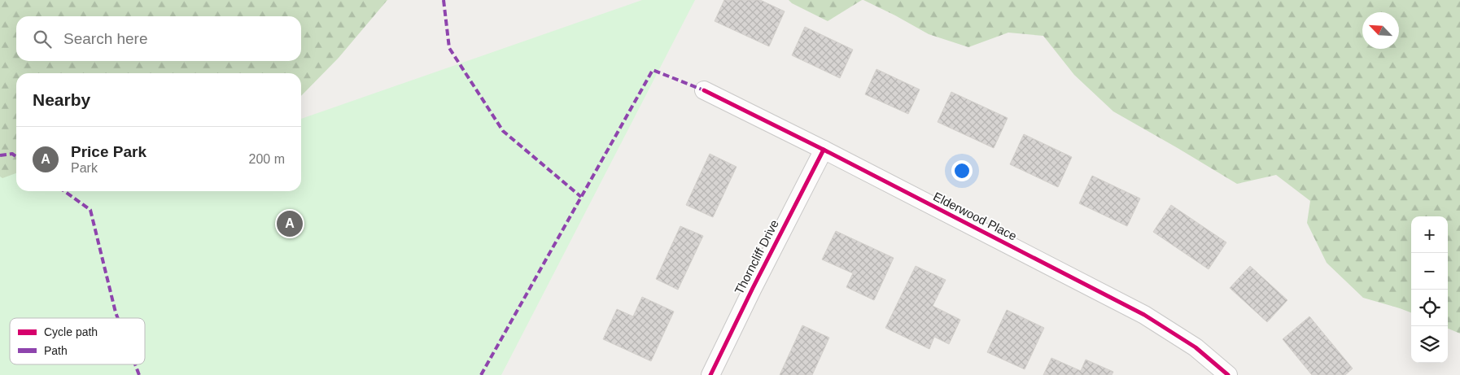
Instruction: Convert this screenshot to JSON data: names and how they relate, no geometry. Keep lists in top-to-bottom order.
{
  "streets": {
    "street": ["Elderwood Place", "Thorncliff Drive"]
  },
  "crossings": [
    ["Elderwood Place", "Thorncliff Drive"]
  ],
  "legend": ["Cycle path", "Path"],
  "north": "top left",
  "page": {
    "search": "Search here",
    "heading": "Nearby",
    "list": [
      {
        "mark": "A",
        "name": "Price Park",
        "note": "Park",
        "value": "200 m"
      }
    ],
    "pins": "A",
    "map_buttons": ["+", "−"]
  }
}
